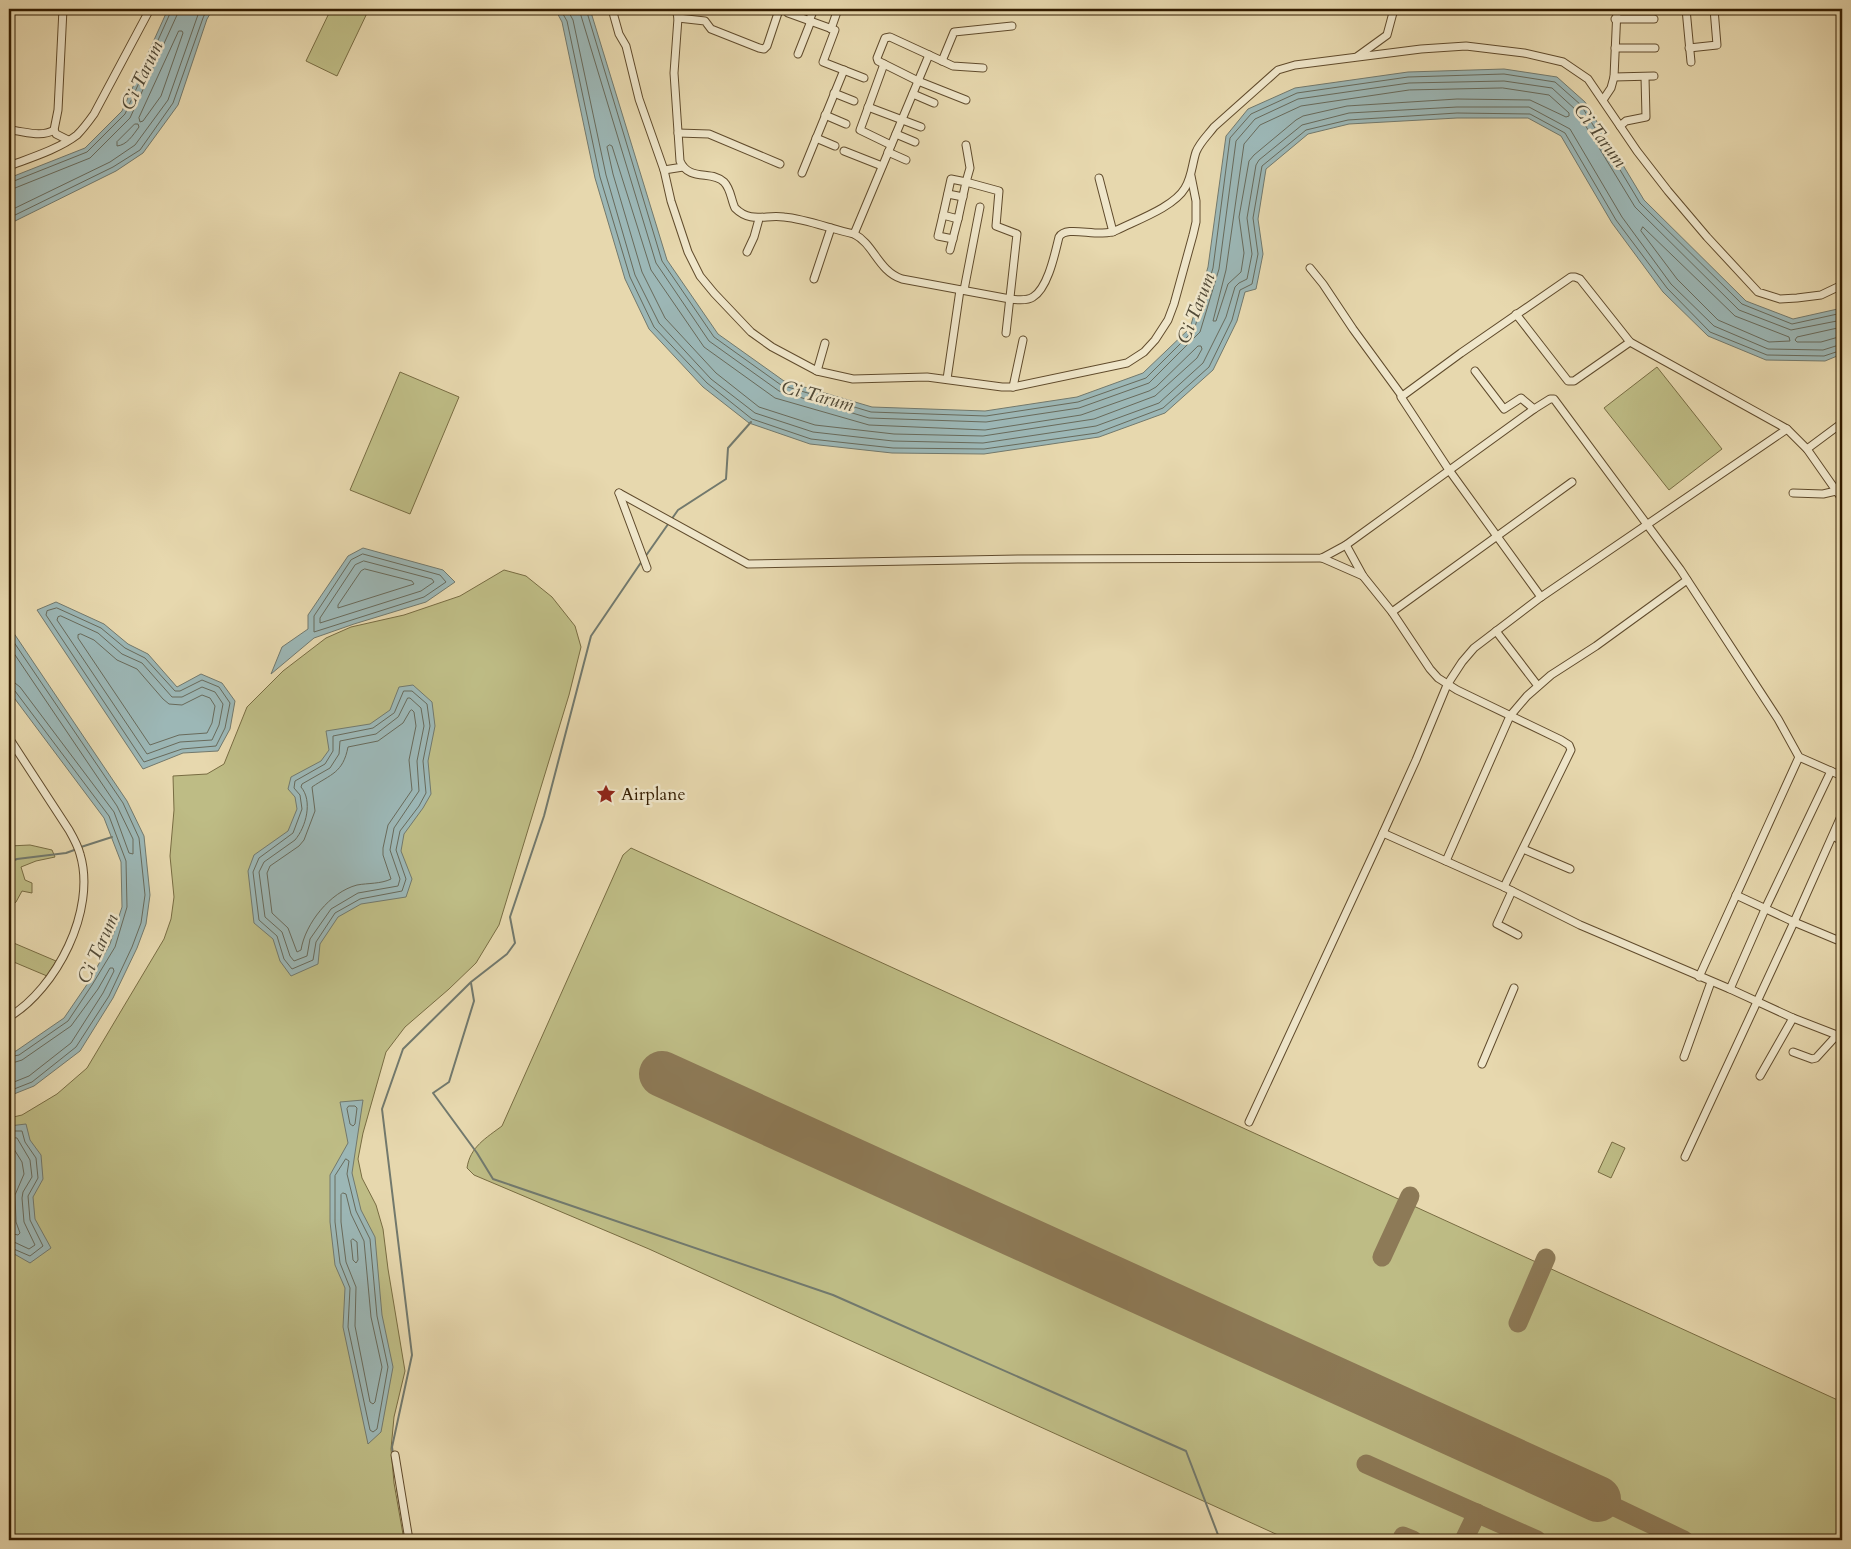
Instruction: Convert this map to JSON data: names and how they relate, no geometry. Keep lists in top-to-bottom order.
{
  "water": ["Ci Tarum"],
  "places": {
    "place": ["Airplane"]
  }
}
